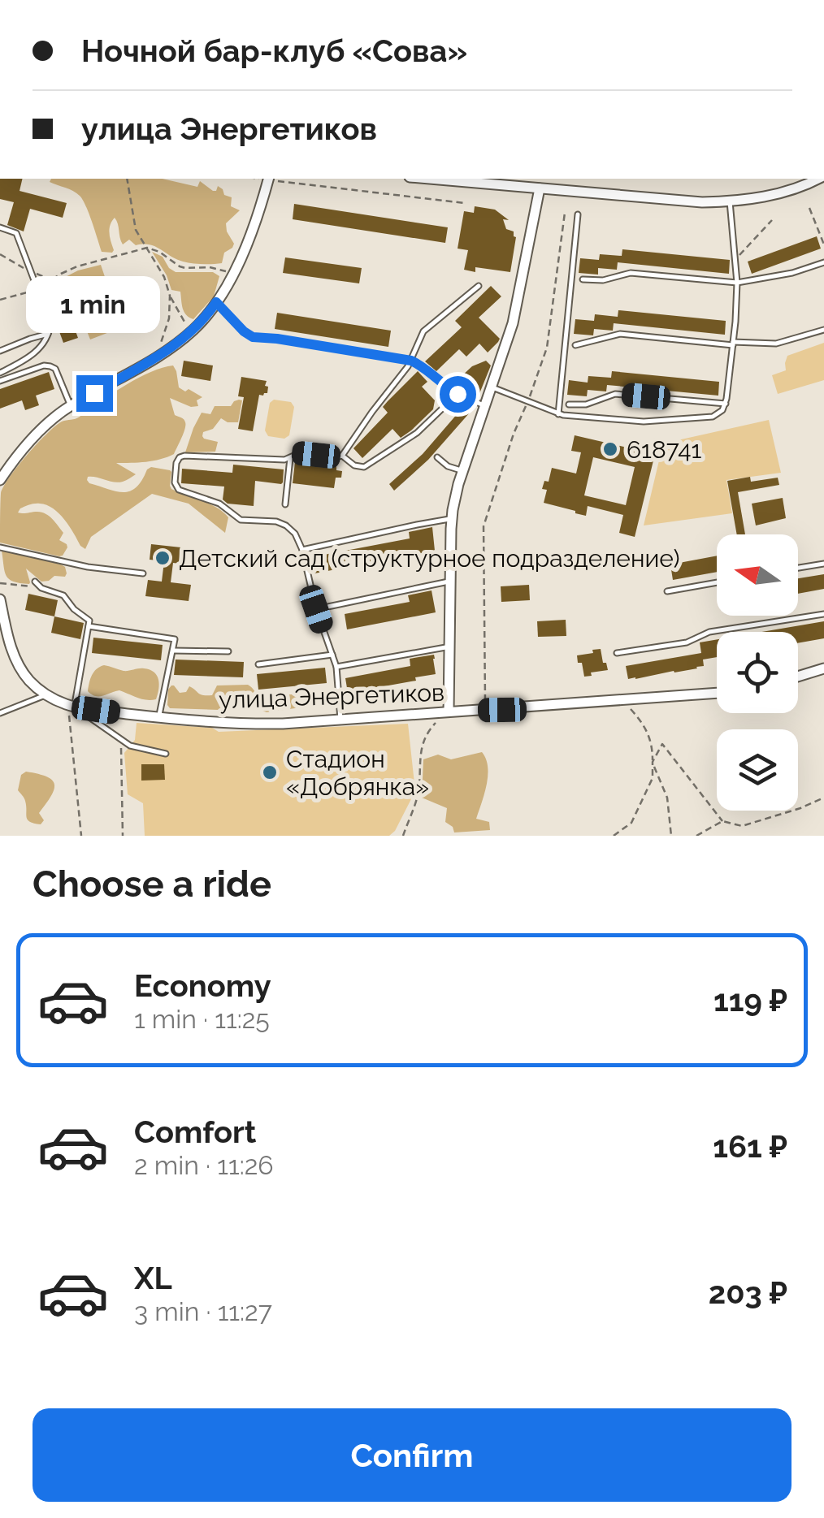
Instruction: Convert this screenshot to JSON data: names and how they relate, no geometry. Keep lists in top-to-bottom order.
{
  "streets": {
    "street": ["улица Энергетиков"]
  },
  "places": ["618741", "Детский сад (структурное подразделение)", "Стадион «Добрянка»"],
  "north": "left",
  "page": {
    "banner": ["Ночной бар-клуб «Сова»", "улица Энергетиков"],
    "bubble": "1 min",
    "heading": "Choose a ride",
    "list": [
      {
        "name": "Economy",
        "note": "1 min · 11:25",
        "value": "119 ₽"
      },
      {
        "name": "Comfort",
        "note": "2 min · 11:26",
        "value": "161 ₽"
      },
      {
        "name": "XL",
        "note": "3 min · 11:27",
        "value": "203 ₽"
      }
    ],
    "buttons": "Confirm"
  }
}
